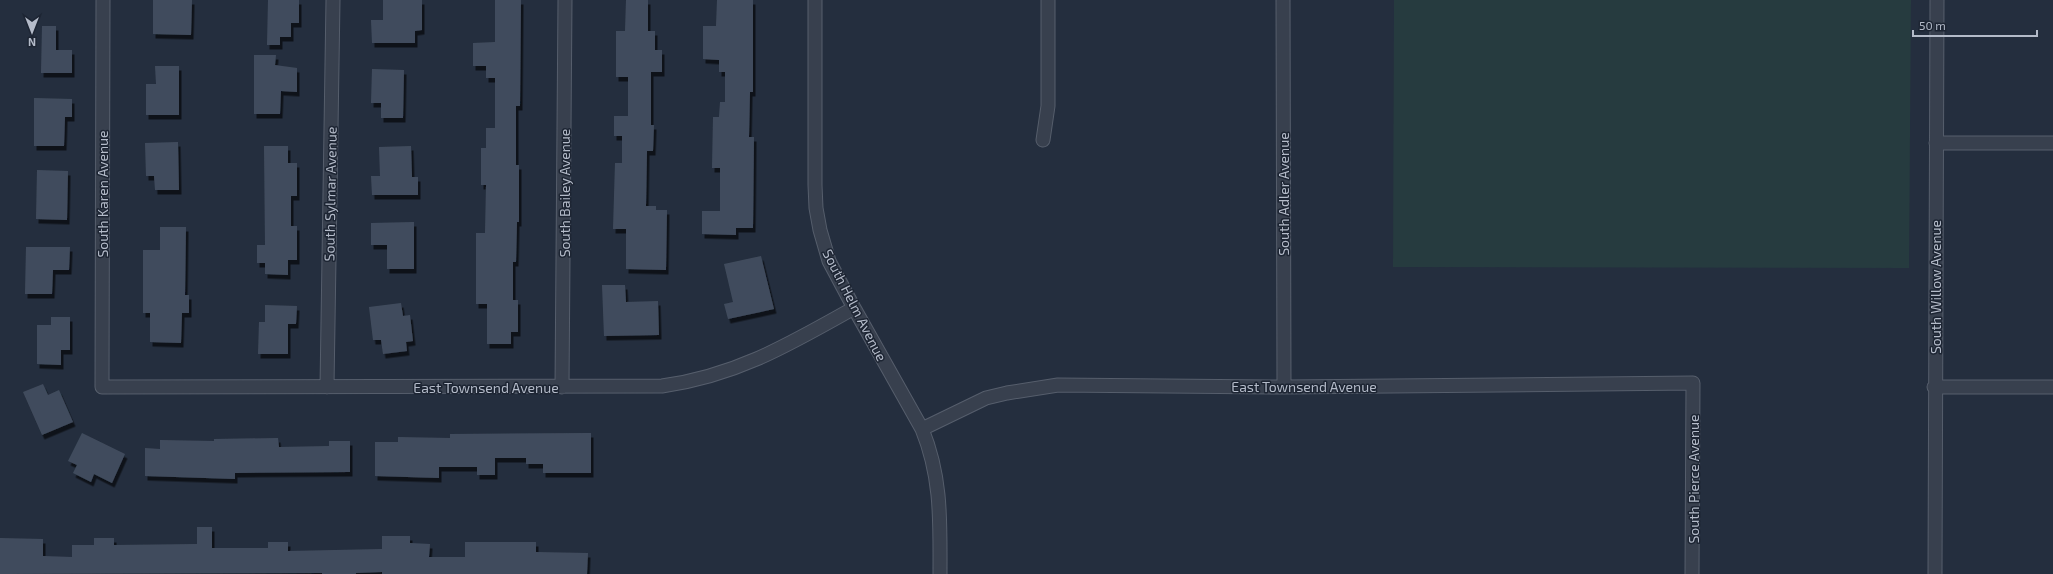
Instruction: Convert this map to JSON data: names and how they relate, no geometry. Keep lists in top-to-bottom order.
{
  "streets": {
    "street": [
      "South Bailey Avenue",
      "South Karen Avenue",
      "South Sylmar Avenue",
      "South Adler Avenue",
      "South Willow Avenue",
      "South Helm Avenue",
      "East Townsend Avenue",
      "South Pierce Avenue"
    ]
  },
  "crossings": [
    ["South Bailey Avenue", "East Townsend Avenue"],
    ["South Karen Avenue", "East Townsend Avenue"],
    ["South Sylmar Avenue", "East Townsend Avenue"],
    ["South Adler Avenue", "East Townsend Avenue"],
    ["South Helm Avenue", "East Townsend Avenue"],
    ["East Townsend Avenue", "South Pierce Avenue"]
  ],
  "scale_bar": "50 m",
  "north": "bottom"
}
